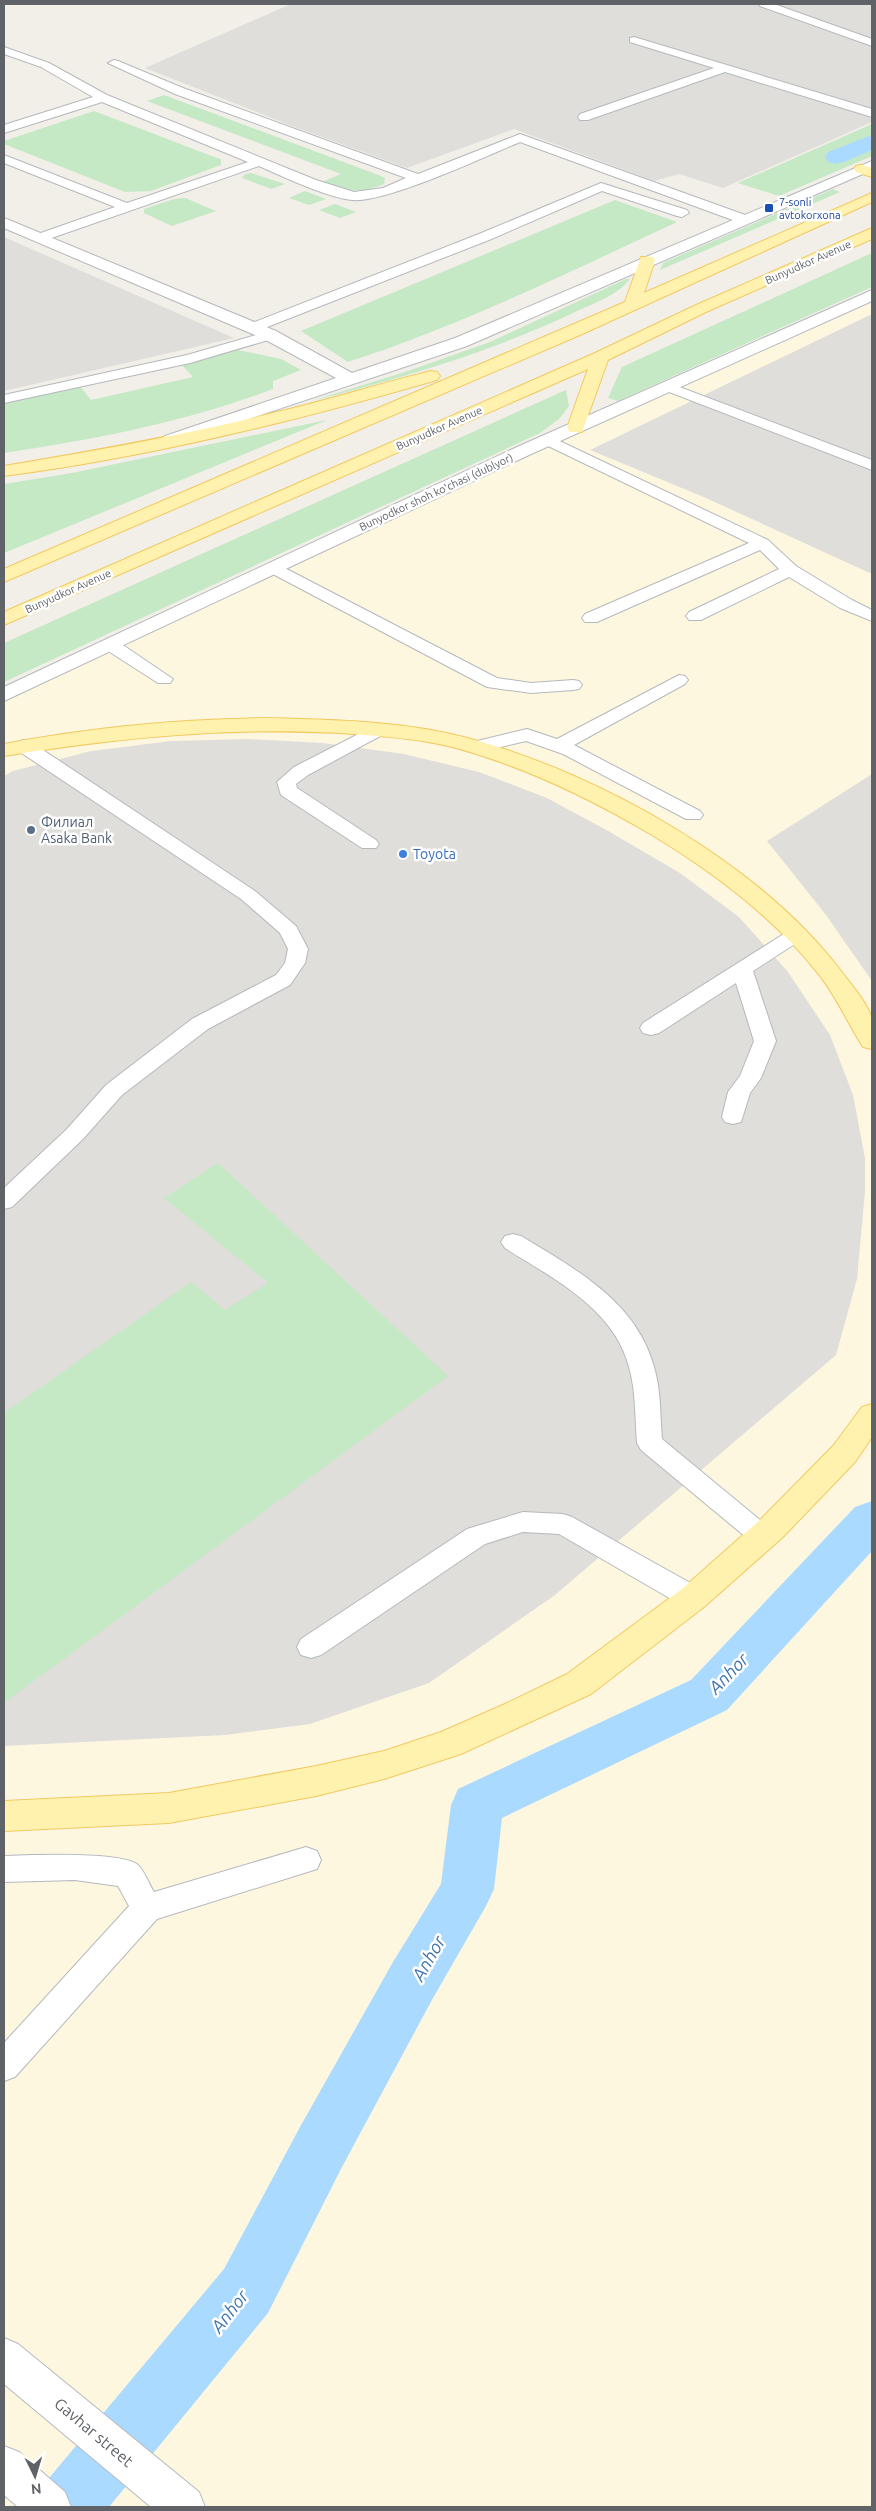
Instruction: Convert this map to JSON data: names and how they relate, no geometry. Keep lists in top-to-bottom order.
{
  "streets": {
    "main road": ["Bunyudkor Avenue"],
    "street": ["Bunyodkor shoh koʻchasi (dublyor)", "Gavhar street"]
  },
  "water": ["Anhor"],
  "places": {
    "transit": ["7-sonli avtokorxona"],
    "other": ["Филиал Asaka Bank", "Toyota"]
  },
  "north": "bottom"
}
